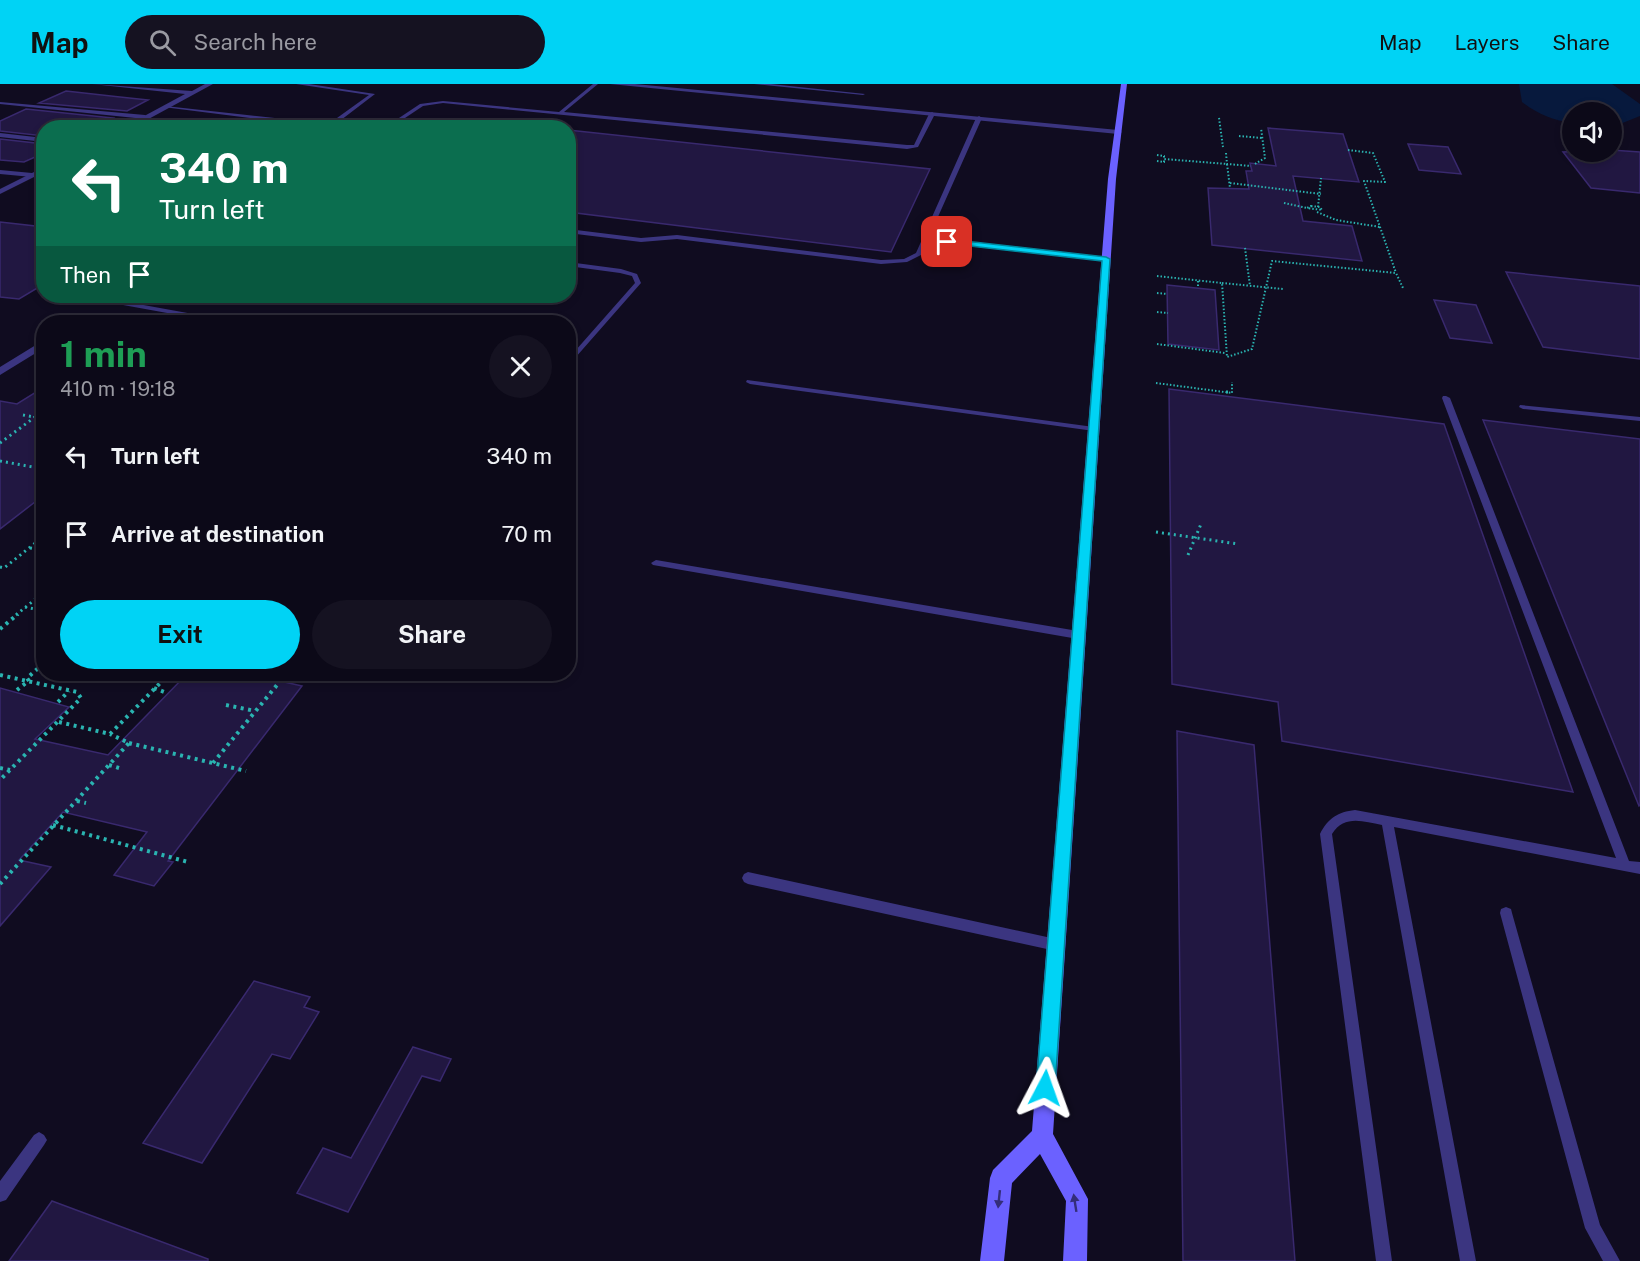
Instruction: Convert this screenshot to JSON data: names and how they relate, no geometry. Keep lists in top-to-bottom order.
{
  "page": {
    "header": "Map",
    "search": "Search here",
    "nav": ["Map", "Layers", "Share"],
    "turn": ["340 m", "Turn left"],
    "then": "Then",
    "heading": ["1 min", "410 m · 19:18"],
    "list": [
      {
        "name": "Turn left",
        "value": "340 m"
      },
      {
        "name": "Arrive at destination",
        "value": "70 m"
      }
    ],
    "buttons": ["Exit", "Share"]
  }
}
